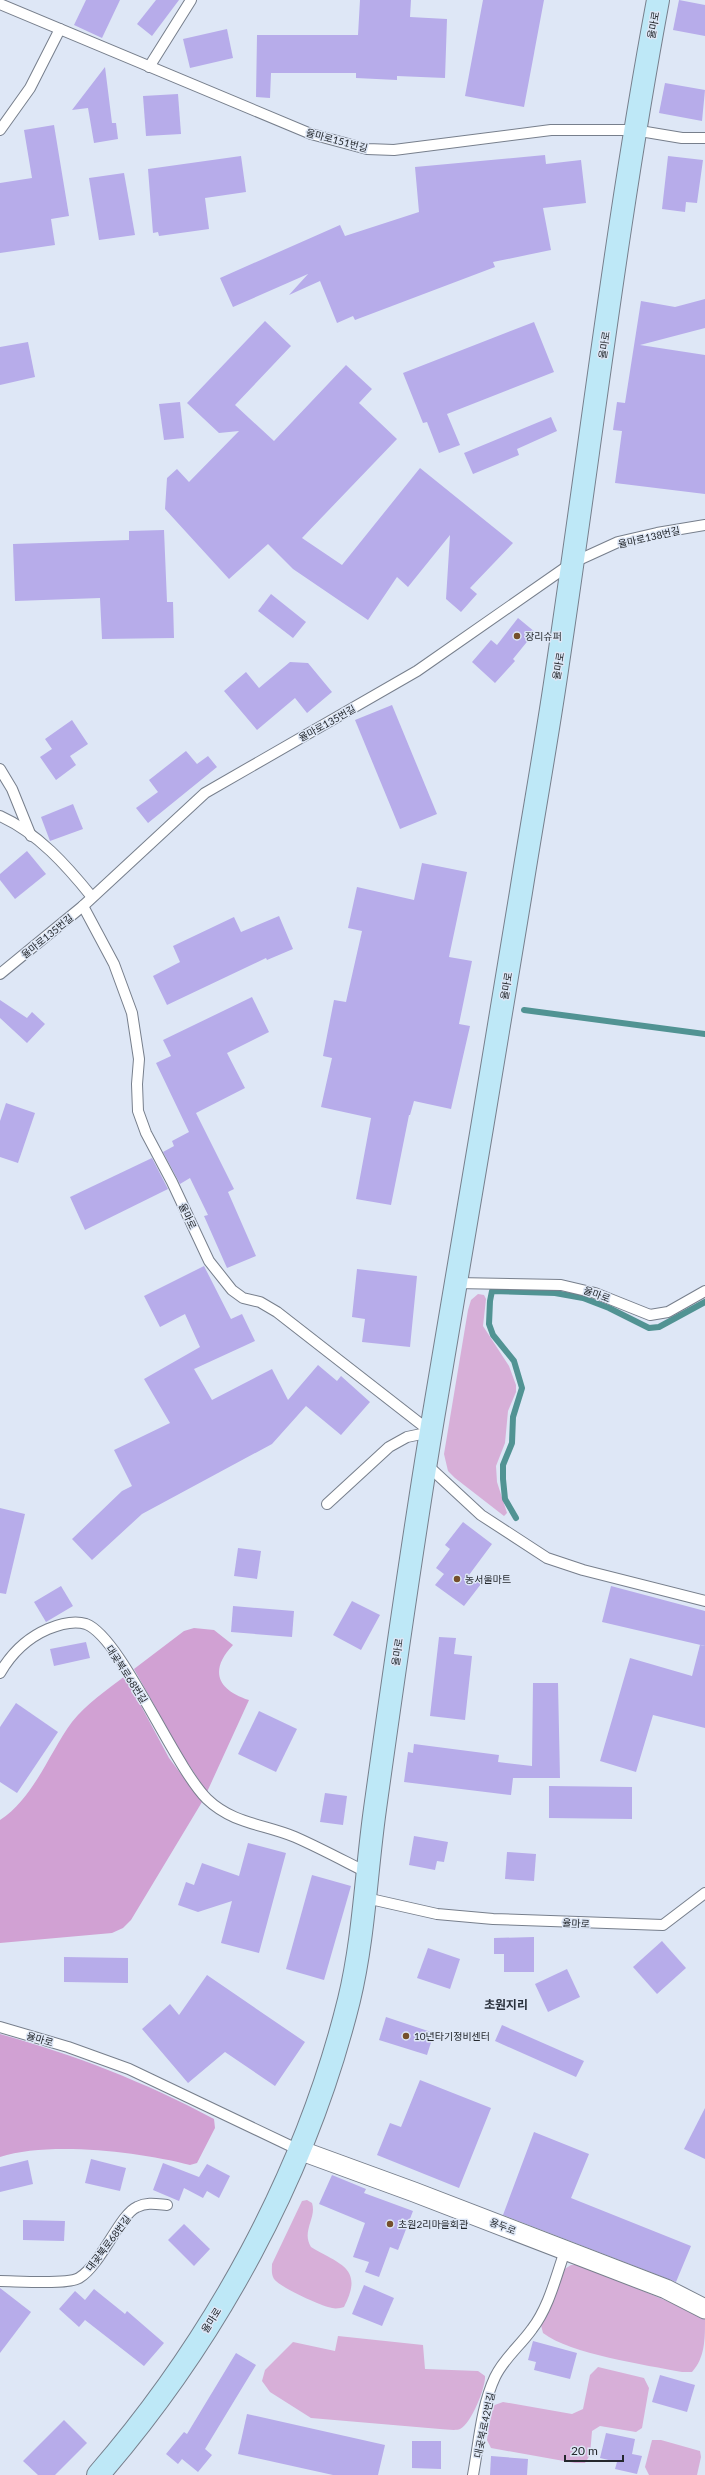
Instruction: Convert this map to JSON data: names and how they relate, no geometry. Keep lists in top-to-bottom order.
{
  "streets": {
    "street": ["율마로", "용두로"],
    "lane": [
      "율마로151번길",
      "율마로138번길",
      "율마로135번길",
      "대곶북로68번길",
      "대곶북로42번길"
    ]
  },
  "crossings": [
    ["율마로", "율마로151번길"],
    ["율마로", "율마로138번길"],
    ["율마로", "율마로135번길"],
    ["율마로", "대곶북로68번길"],
    ["율마로", "용두로"],
    ["율마로138번길", "율마로135번길"],
    ["용두로", "대곶북로42번길"]
  ],
  "districts": ["초원지리"],
  "places": [
    "장리슈퍼",
    "농서울마트",
    "10년타기정비센터",
    "초원2리마을회관"
  ],
  "scale_bar": "20 m"
}
